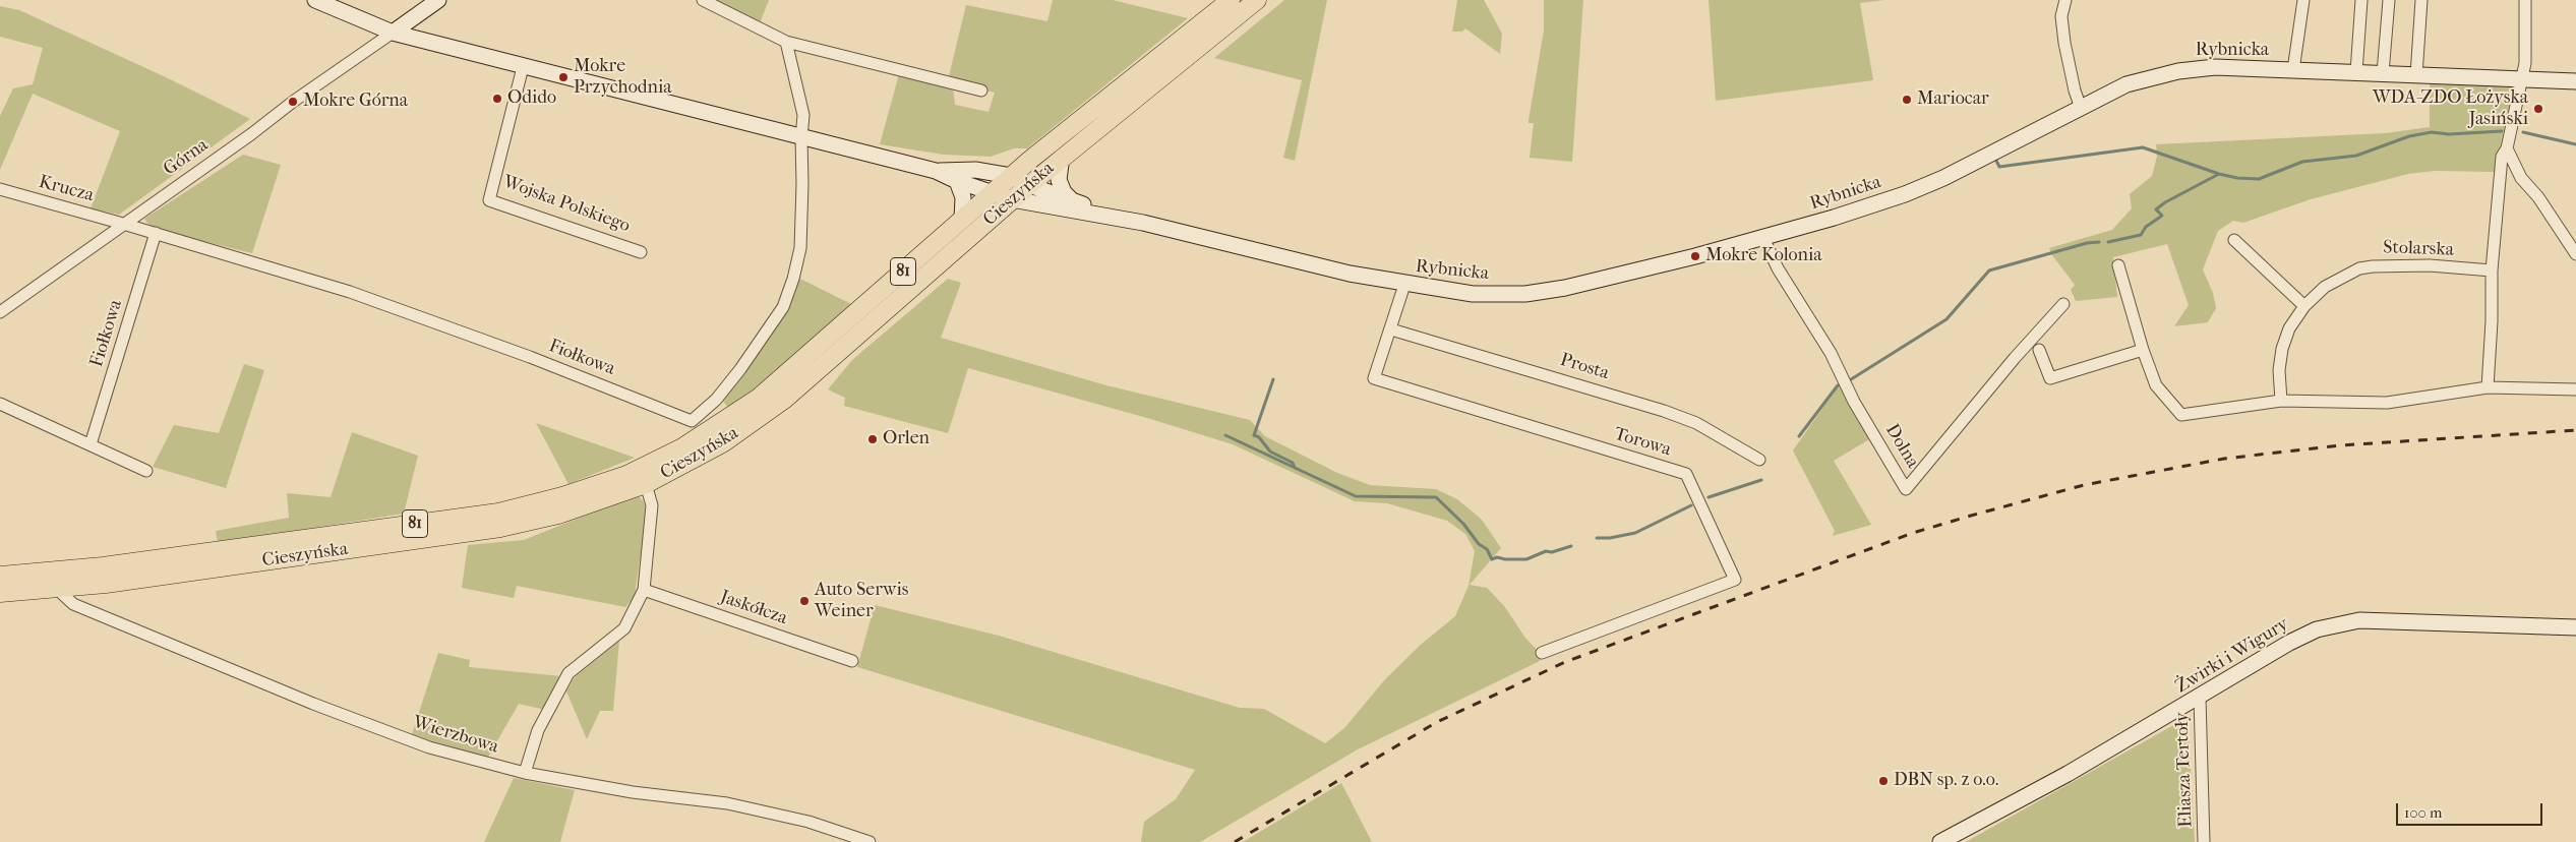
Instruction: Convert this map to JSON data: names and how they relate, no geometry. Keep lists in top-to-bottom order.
{
  "streets": {
    "main road": ["Cieszyńska", "81"],
    "street": [
      "Rybnicka",
      "Górna",
      "Krucza",
      "Wojska Polskiego",
      "Stolarska",
      "Fiołkowa",
      "Prosta",
      "Torowa",
      "Dolna",
      "Jaskółcza",
      "Żwirki i Wigury",
      "Wierzbowa",
      "Eliasza Tertoły"
    ]
  },
  "crossings": [
    ["Rybnicka", "Cieszyńska"],
    ["Rybnicka", "Torowa"],
    ["Rybnicka", "Dolna"],
    ["Górna", "Krucza"],
    ["Górna", "Fiołkowa"],
    ["Krucza", "Fiołkowa"],
    ["Cieszyńska", "Wierzbowa"],
    ["Prosta", "Torowa"],
    ["Żwirki i Wigury", "Eliasza Tertoły"]
  ],
  "places": [
    "Mokre Przychodnia",
    "Odido",
    "Mariocar",
    "Mokre Górna",
    "WDA-ZDO Łożyska Jasiński",
    "Mokre Kolonia",
    "Orlen",
    "Auto Serwis Weiner",
    "DBN sp. z o.o."
  ],
  "scale_bar": "100 m"
}
